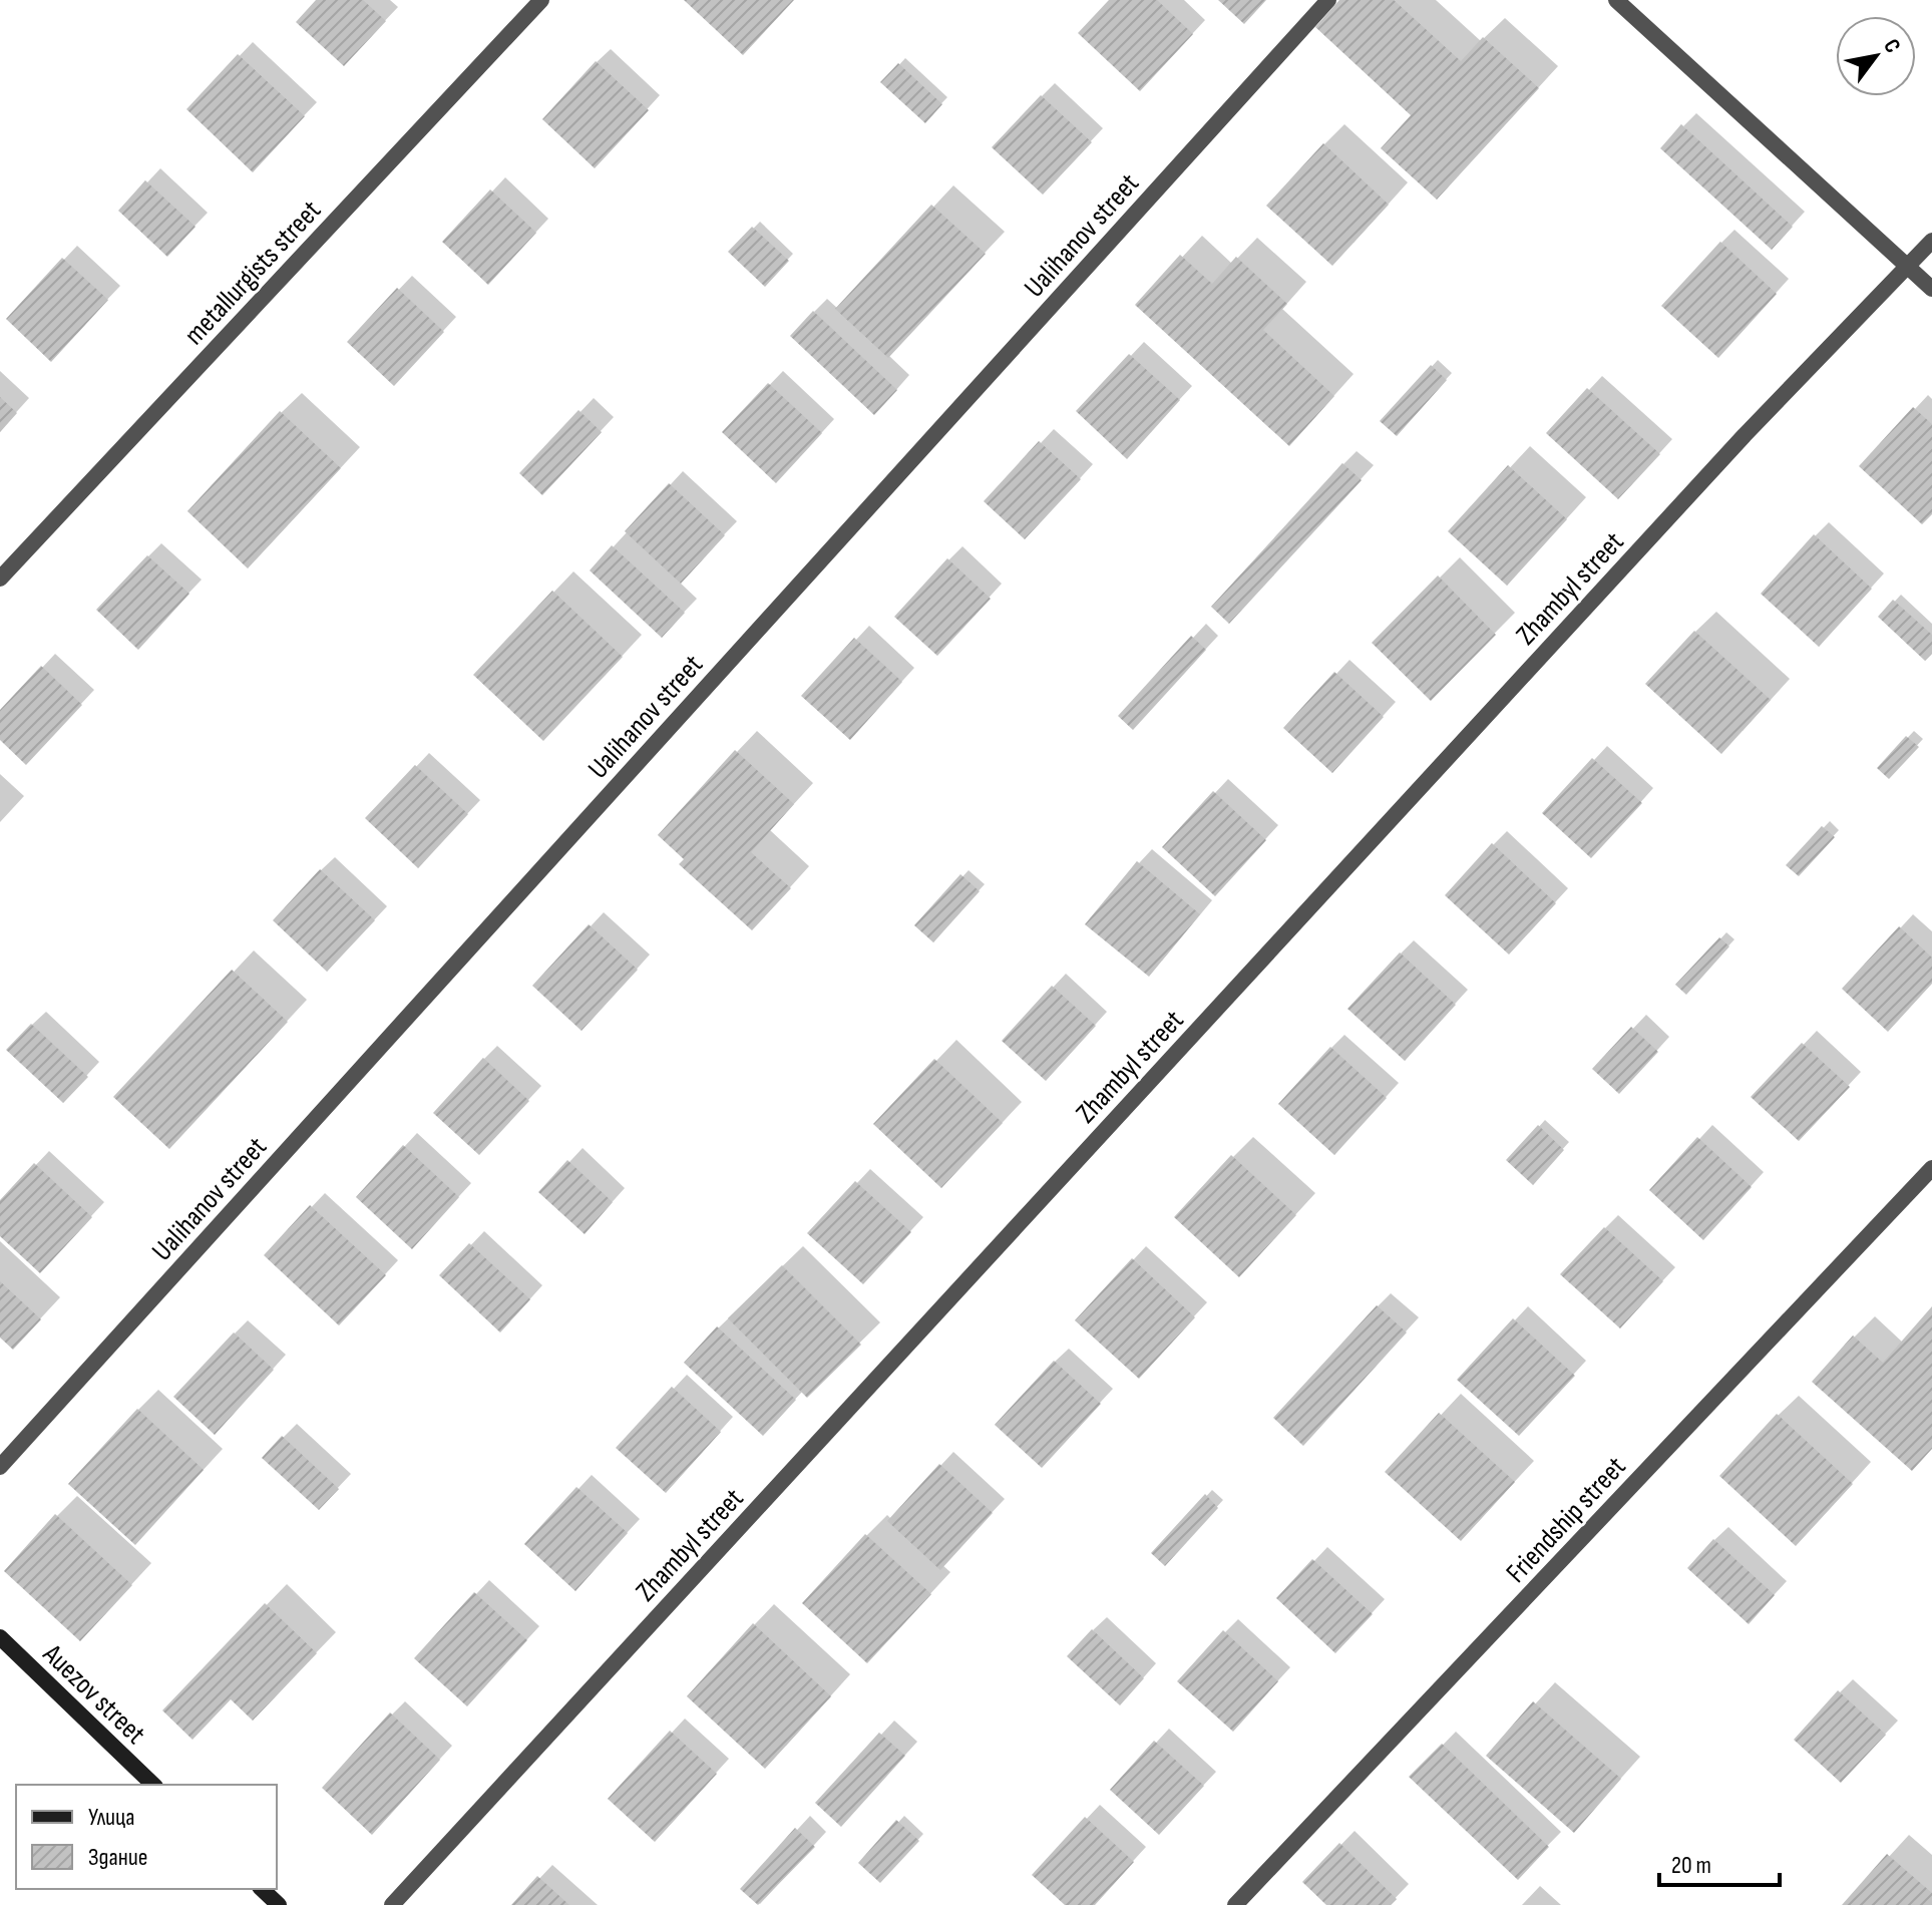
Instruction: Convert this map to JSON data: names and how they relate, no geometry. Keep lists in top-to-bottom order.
{
  "streets": {
    "main road": ["Auezov street"],
    "street": [
      "Ualihanov street",
      "metallurgists street",
      "Zhambyl street",
      "Friendship street"
    ]
  },
  "legend": ["Улица", "Здание"],
  "scale_bar": "20 m",
  "north": "top right"
}
